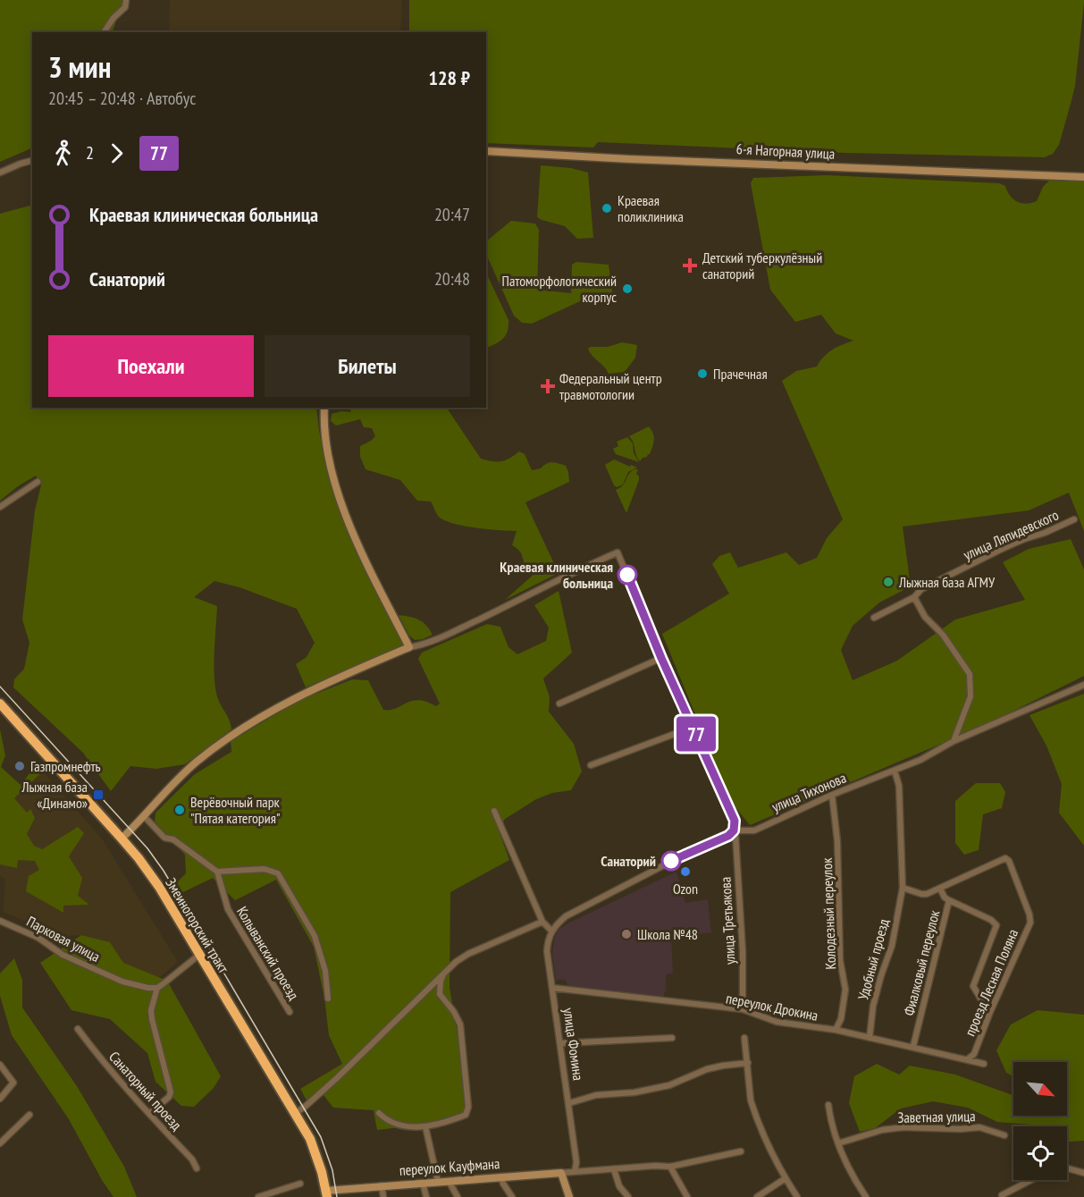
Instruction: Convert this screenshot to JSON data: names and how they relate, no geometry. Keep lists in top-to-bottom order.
{
  "streets": {
    "highway": ["Змеиногорский тракт"],
    "street": [
      "6-я Нагорная улица",
      "улица Ляпидевского",
      "улица Тихонова",
      "Колодезный переулок",
      "улица Третьякова",
      "Парковая улица",
      "Колыванский проезд",
      "Удобный проезд",
      "Фиалковый переулок",
      "проезд Лесная Поляна",
      "переулок Дрокина",
      "улица Фомина",
      "Санаторный проезд",
      "Заветная улица",
      "переулок Кауфмана"
    ]
  },
  "crossings": [
    ["улица Тихонова", "Колодезный переулок"],
    ["улица Тихонова", "улица Третьякова"],
    ["улица Тихонова", "улица Фомина"],
    ["Колодезный переулок", "переулок Дрокина"],
    ["улица Третьякова", "переулок Дрокина"],
    ["Змеиногорский тракт", "переулок Кауфмана"],
    ["Удобный проезд", "проезд Лесная Поляна"],
    ["Удобный проезд", "переулок Дрокина"],
    ["Фиалковый переулок", "проезд Лесная Поляна"],
    ["Фиалковый переулок", "переулок Дрокина"],
    ["проезд Лесная Поляна", "переулок Дрокина"],
    ["переулок Дрокина", "улица Фомина"],
    ["улица Фомина", "переулок Кауфмана"]
  ],
  "places": {
    "other": [
      "Краевая поликлиника",
      "Патоморфологический корпус",
      "Прачечная",
      "Краевая клиническая больница",
      "Лыжная база АГМУ",
      "Газпромнефть",
      "Верёвочный парк \"Пятая категория\"",
      "Санаторий",
      "Ozon",
      "Школа №48"
    ],
    "health": ["Детский туберкулёзный санаторий", "Федеральный центр травмотологии"],
    "transit": ["Лыжная база «Динамо»"]
  },
  "lines": ["bus line 77"],
  "north": "bottom right",
  "page": {
    "on_map": "77",
    "heading": ["3 мин", "20:45 – 20:48 · Автобус", "128 ₽"],
    "legs": ["2", "77"],
    "list": [
      {
        "name": "Краевая клиническая больница",
        "value": "20:47"
      },
      {
        "name": "Санаторий",
        "value": "20:48"
      }
    ],
    "buttons": ["Поехали", "Билеты"]
  }
}
